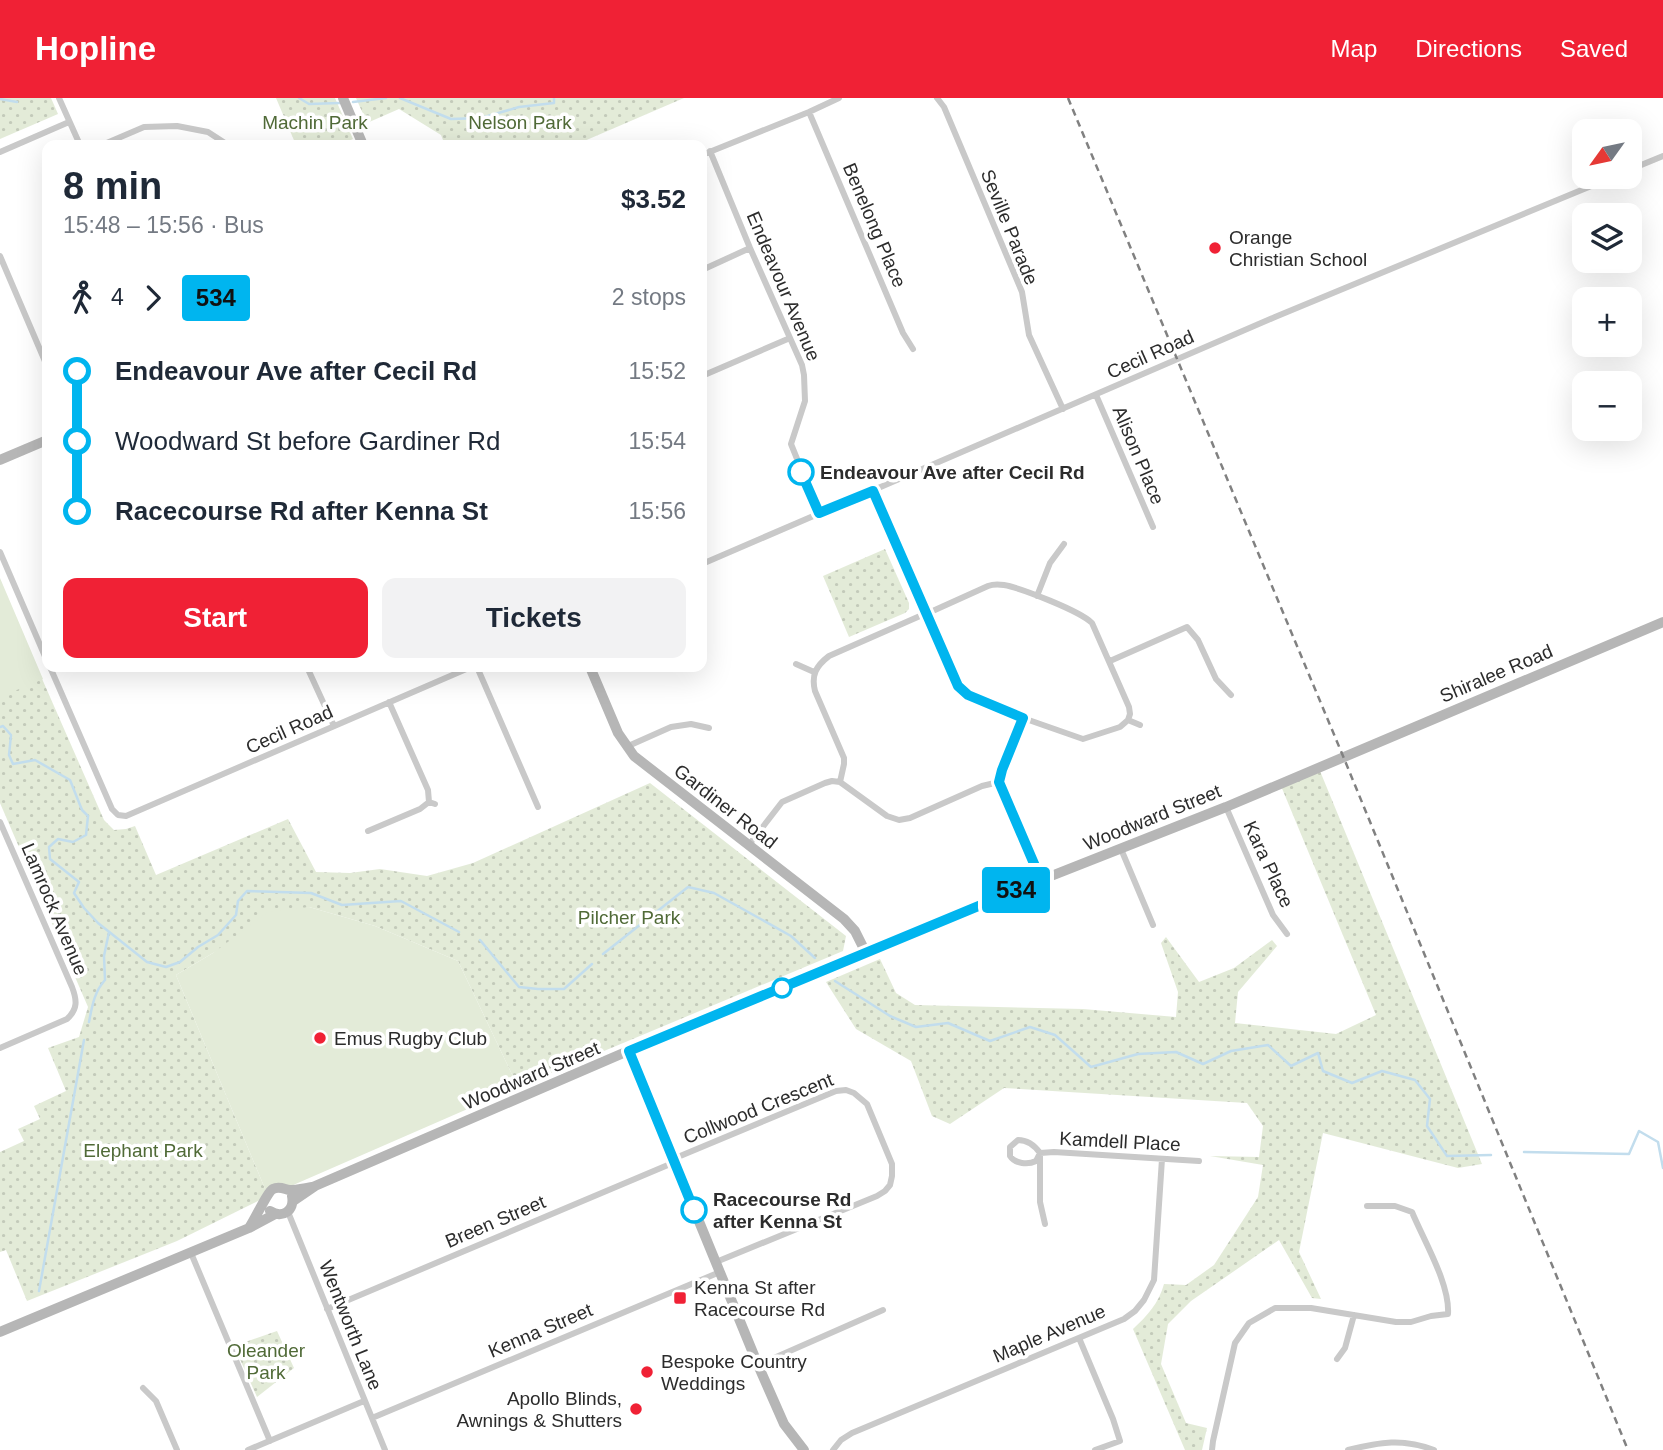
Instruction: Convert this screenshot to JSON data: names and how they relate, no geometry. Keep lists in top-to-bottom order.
{
  "streets": {
    "street": [
      "Benelong Place",
      "Seville Parade",
      "Endeavour Avenue",
      "Cecil Road",
      "Alison Place",
      "Shiralee Road",
      "Gardiner Road",
      "Woodward Street",
      "Kara Place",
      "Lamrock Avenue",
      "Collwood Crescent",
      "Kamdell Place",
      "Breen Street",
      "Wentworth Lane",
      "Kenna Street",
      "Maple Avenue"
    ]
  },
  "crossings": [
    ["Seville Parade", "Cecil Road"],
    ["Endeavour Avenue", "Cecil Road"],
    ["Cecil Road", "Alison Place"],
    ["Shiralee Road", "Woodward Street"],
    ["Gardiner Road", "Woodward Street"],
    ["Woodward Street", "Kara Place"],
    ["Woodward Street", "Wentworth Lane"],
    ["Collwood Crescent", "Breen Street"],
    ["Collwood Crescent", "Kenna Street"],
    ["Kamdell Place", "Maple Avenue"],
    ["Breen Street", "Wentworth Lane"],
    ["Wentworth Lane", "Kenna Street"]
  ],
  "parks": [
    "Machin Park",
    "Nelson Park",
    "Pilcher Park",
    "Elephant Park",
    "Oleander Park"
  ],
  "places": {
    "other": [
      "Orange Christian School",
      "Endeavour Ave after Cecil Rd",
      "Emus Rugby Club",
      "Racecourse Rd after Kenna St",
      "Bespoke Country Weddings",
      "Apollo Blinds, Awnings & Shutters"
    ],
    "transit": ["Kenna St after Racecourse Rd"]
  },
  "lines": ["bus line 534"],
  "north": "bottom left",
  "page": {
    "header": "Hopline",
    "nav": ["Map", "Directions", "Saved"],
    "on_map": "534",
    "map_buttons": ["+", "−"],
    "heading": ["8 min", "15:48 – 15:56 · Bus", "$3.52"],
    "legs": ["4", "534", "2 stops"],
    "list": [
      {
        "name": "Endeavour Ave after Cecil Rd",
        "value": "15:52"
      },
      {
        "name": "Woodward St before Gardiner Rd",
        "value": "15:54"
      },
      {
        "name": "Racecourse Rd after Kenna St",
        "value": "15:56"
      }
    ],
    "buttons": ["Start", "Tickets"]
  }
}
